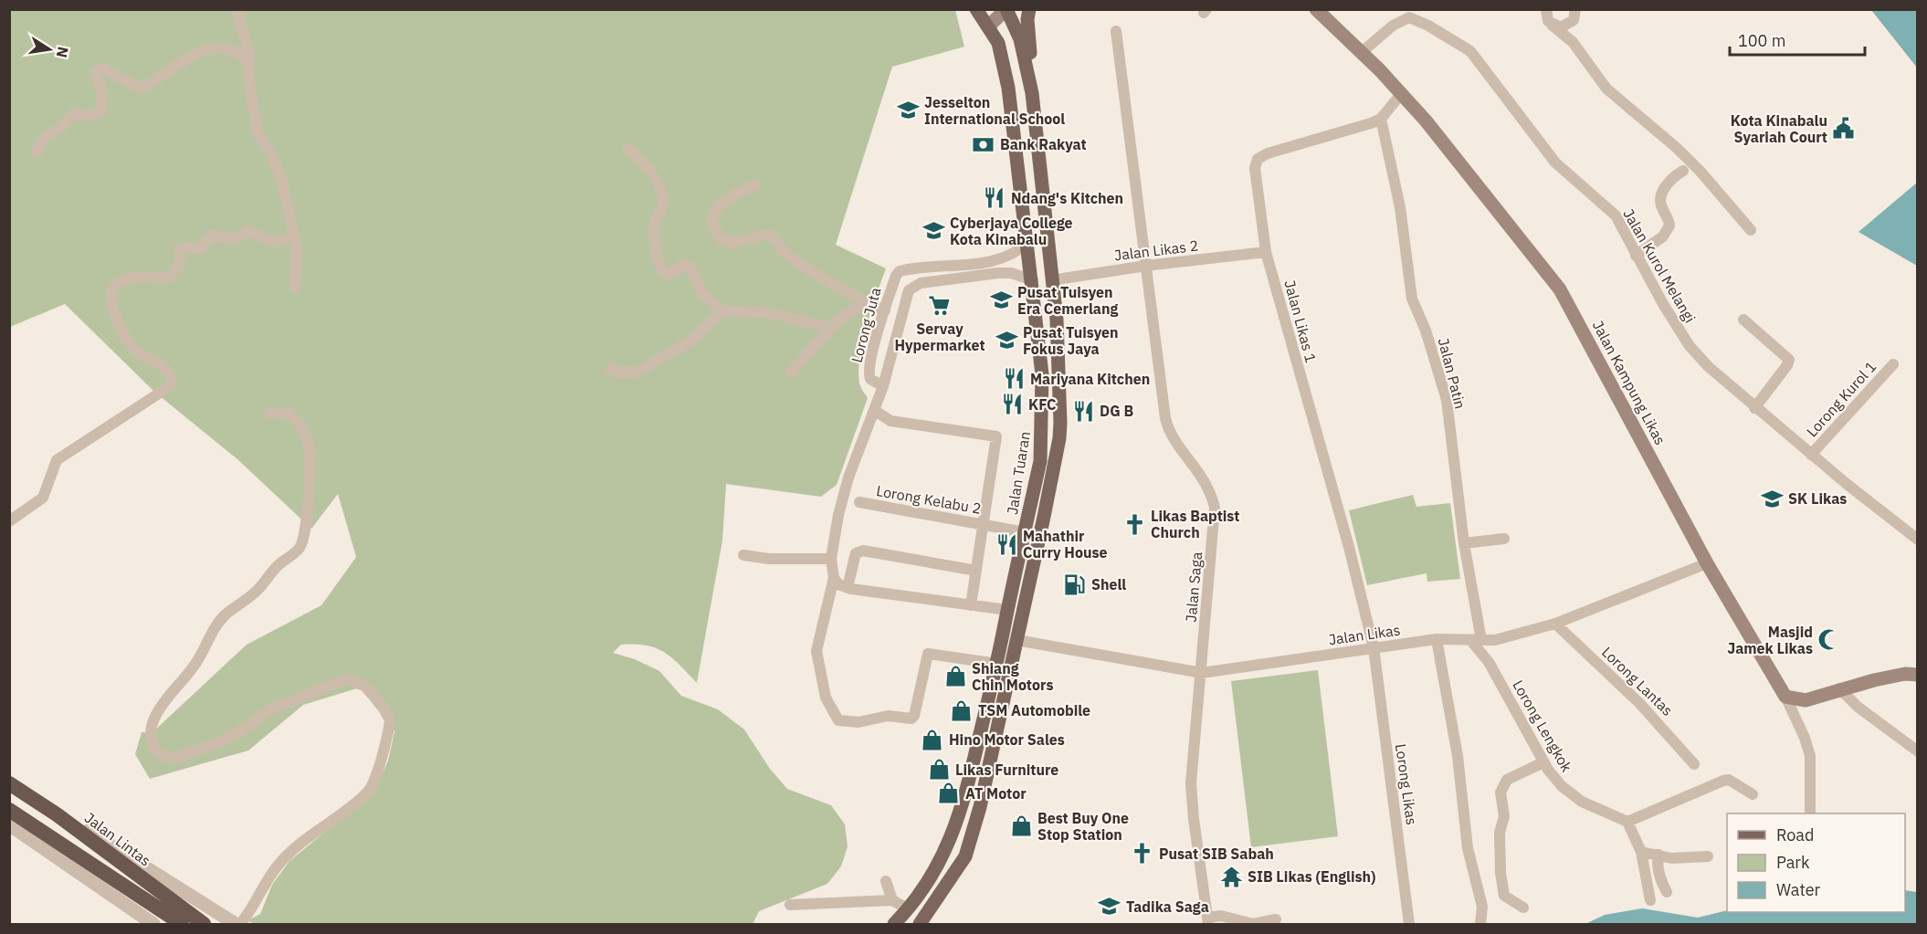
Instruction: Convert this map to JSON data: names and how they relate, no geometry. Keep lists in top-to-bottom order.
{
  "streets": {
    "highway": ["Jalan Lintas"],
    "main road": ["Jalan Kampung Likas", "Jalan Tuaran"],
    "street": [
      "Jalan Likas 2",
      "Jalan Kurol Melangi",
      "Jalan Likas 1",
      "Lorong Juta",
      "Jalan Patin",
      "Lorong Kurol 1",
      "Lorong Kelabu 2",
      "Jalan Saga",
      "Jalan Likas",
      "Lorong Lantas",
      "Lorong Lengkok",
      "Lorong Likas"
    ]
  },
  "crossings": [
    ["Jalan Likas 2", "Jalan Likas 1"],
    ["Jalan Likas 2", "Jalan Saga"],
    ["Jalan Kurol Melangi", "Jalan Kampung Likas"],
    ["Jalan Kurol Melangi", "Lorong Kurol 1"],
    ["Jalan Likas 1", "Jalan Patin"],
    ["Jalan Likas 1", "Jalan Kampung Likas"],
    ["Jalan Likas 1", "Jalan Likas"],
    ["Jalan Likas 1", "Lorong Likas"],
    ["Lorong Juta", "Jalan Tuaran"],
    ["Jalan Patin", "Jalan Likas"],
    ["Jalan Patin", "Lorong Lengkok"],
    ["Jalan Kampung Likas", "Jalan Likas"],
    ["Jalan Tuaran", "Lorong Kelabu 2"],
    ["Jalan Saga", "Jalan Likas"],
    ["Jalan Likas", "Lorong Lantas"],
    ["Jalan Likas", "Lorong Lengkok"],
    ["Jalan Likas", "Lorong Likas"]
  ],
  "places": {
    "school or university": [
      "Jesselton International School",
      "Cyberjaya College Kota Kinabalu",
      "Pusat Tuisyen Era Cemerlang",
      "Pusat Tuisyen Fokus Jaya",
      "SK Likas",
      "Tadika Saga"
    ],
    "public building": ["Kota Kinabalu Syariah Court"],
    "bank": ["Bank Rakyat"],
    "restaurant": [
      "Ndang's Kitchen",
      "Mariyana Kitchen",
      "KFC",
      "DG B",
      "Mahathir Curry House"
    ],
    "supermarket": ["Servay Hypermarket"],
    "church": ["Likas Baptist Church", "Pusat SIB Sabah"],
    "fuel station": ["Shell"],
    "mosque": ["Masjid Jamek Likas"],
    "shop": [
      "Shiang Chin Motors",
      "TSM Automobile",
      "Hino Motor Sales",
      "Likas Furniture",
      "AT Motor",
      "Best Buy One Stop Station"
    ],
    "temple": ["SIB Likas (English)"]
  },
  "legend": ["Road", "Park", "Water"],
  "scale_bar": "100 m",
  "north": "right"
}
